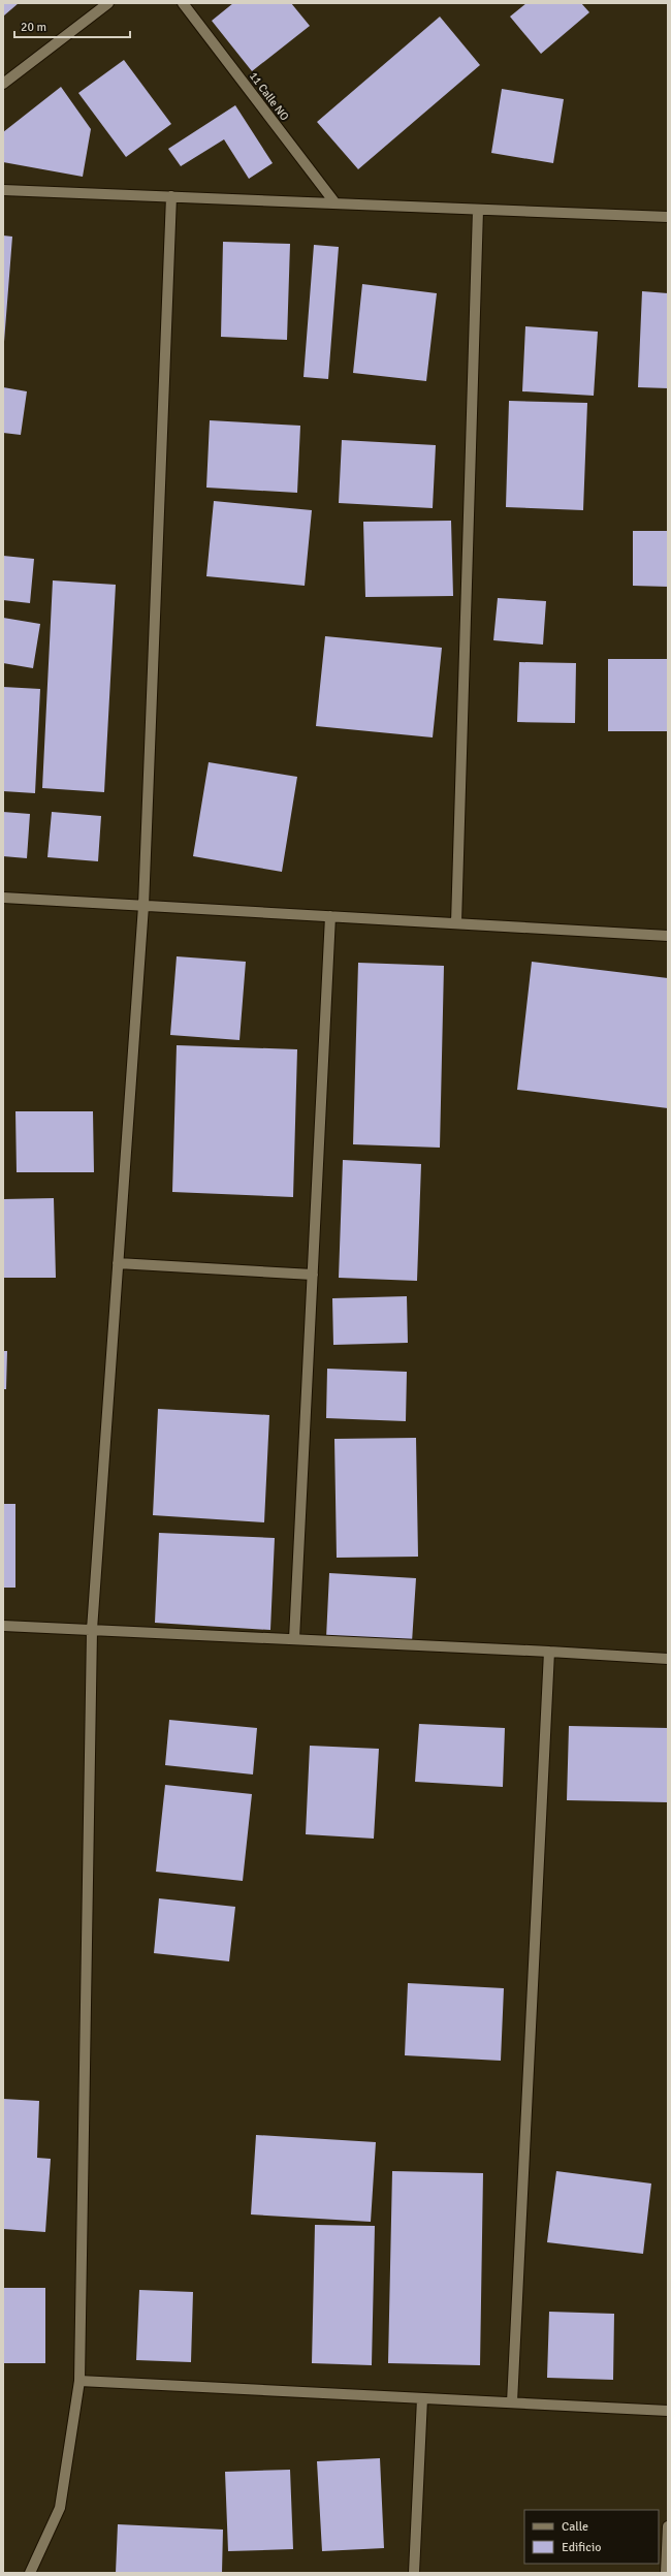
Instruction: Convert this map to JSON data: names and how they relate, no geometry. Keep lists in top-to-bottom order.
{
  "streets": {
    "street": ["11 Calle NO"]
  },
  "legend": ["Calle", "Edificio"],
  "scale_bar": "20 m"
}
